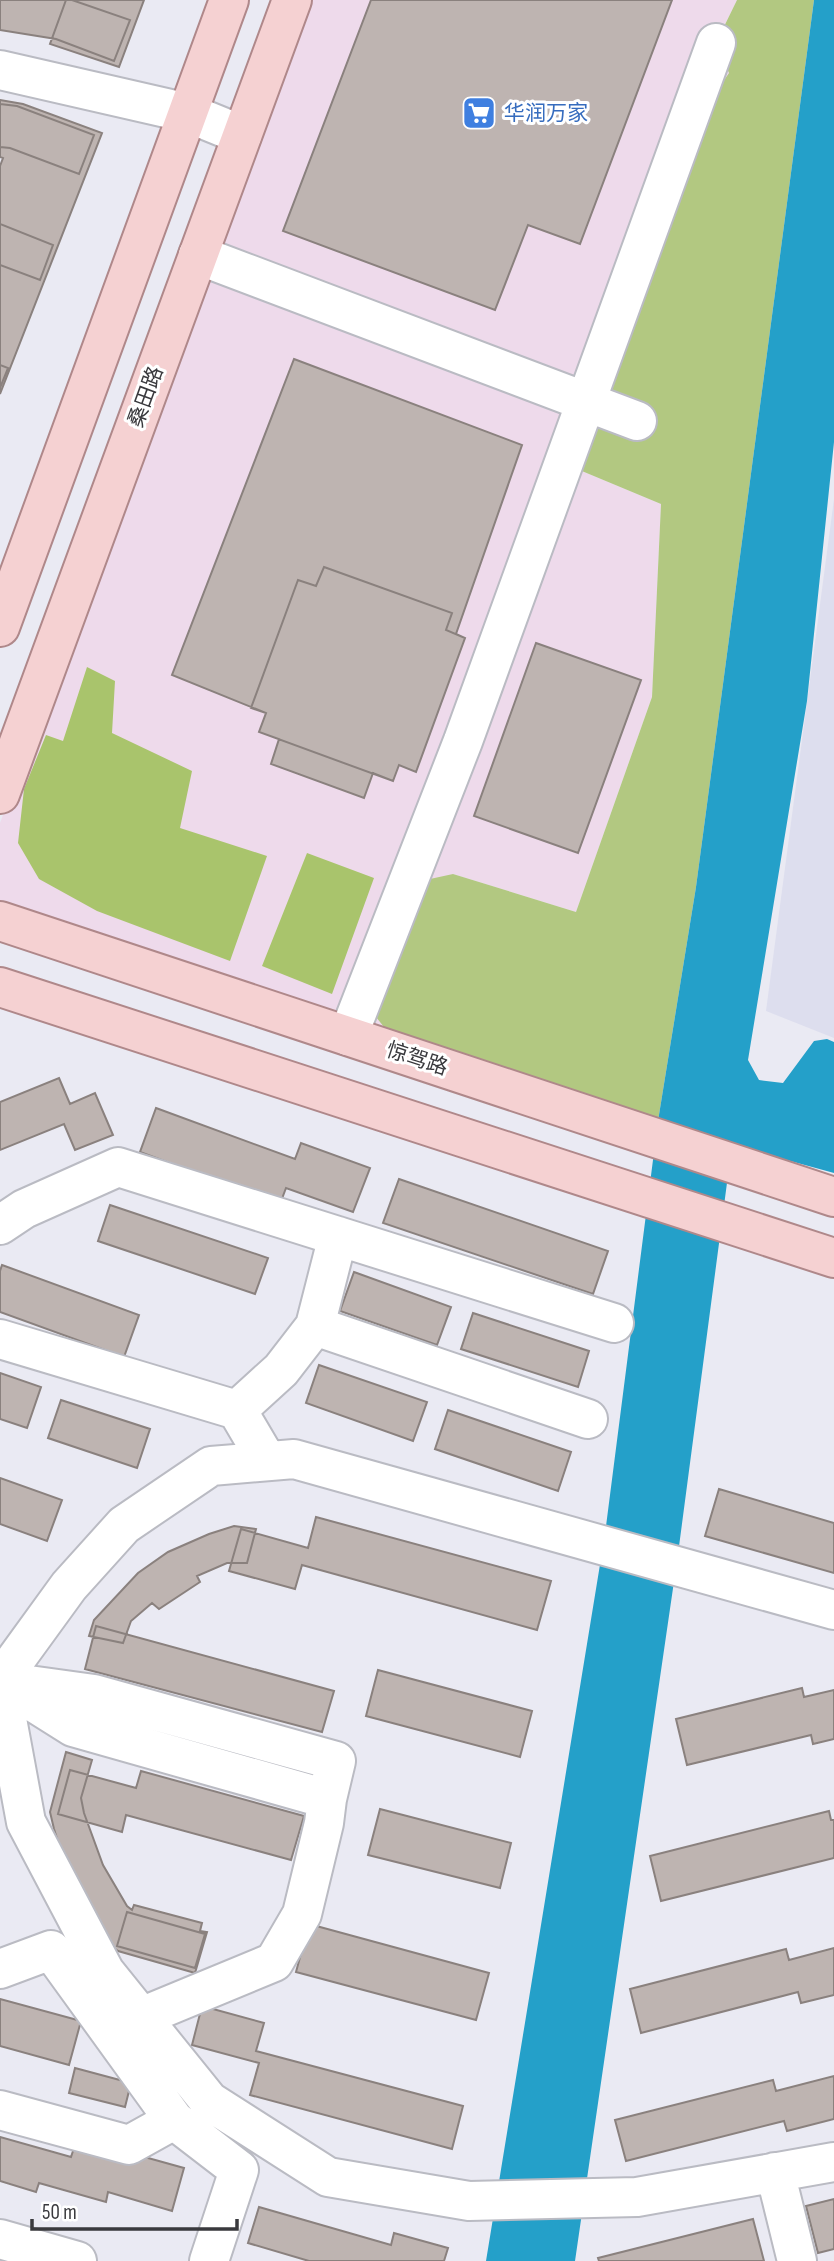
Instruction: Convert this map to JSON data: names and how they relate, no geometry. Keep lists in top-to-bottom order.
{
  "streets": {
    "main road": ["桑田路", "惊驾路"]
  },
  "places": {
    "supermarket": ["华润万家"]
  },
  "scale_bar": "50 m"
}
